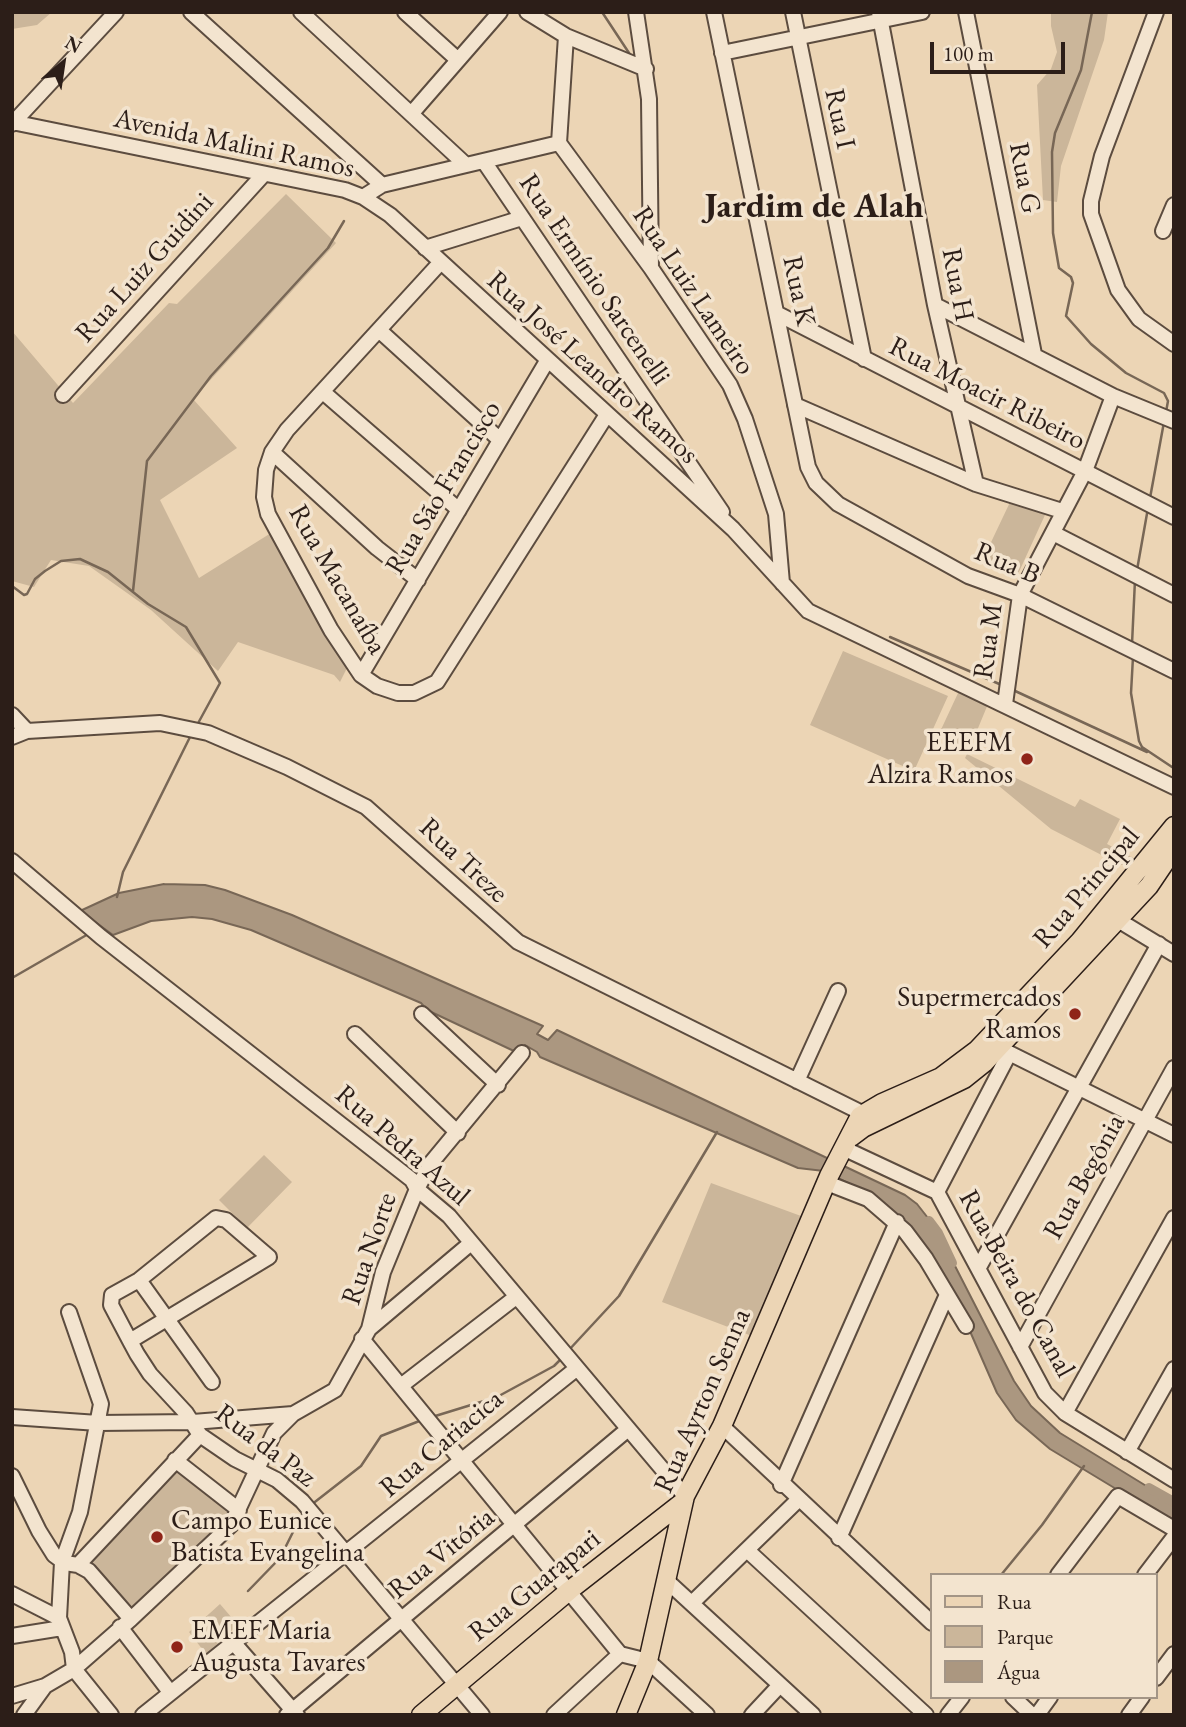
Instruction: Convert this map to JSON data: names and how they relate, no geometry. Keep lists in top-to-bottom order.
{
  "streets": {
    "main road": ["Rua Principal", "Rua Ayrton Senna", "Rua Guarapari"],
    "street": [
      "Rua I",
      "Avenida Malini Ramos",
      "Rua G",
      "Rua Luiz Guidini",
      "Rua Ermínio Sarcenelli",
      "Rua H",
      "Rua Luiz Lameiro",
      "Rua K",
      "Rua José Leandro Ramos",
      "Rua Moacir Ribeiro",
      "Rua São Francisco",
      "Rua B",
      "Rua Macanaíba",
      "Rua M",
      "Rua Treze",
      "Rua Pedra Azul",
      "Rua Begônia",
      "Rua Norte",
      "Rua Beira do Canal",
      "Rua Cariacica",
      "Rua da Paz",
      "Rua Vitória"
    ]
  },
  "crossings": [
    ["Rua I", "Rua Moacir Ribeiro"],
    ["Avenida Malini Ramos", "Rua Luiz Guidini"],
    ["Avenida Malini Ramos", "Rua José Leandro Ramos"],
    ["Rua Ermínio Sarcenelli", "Rua José Leandro Ramos"],
    ["Rua H", "Rua Moacir Ribeiro"],
    ["Rua Luiz Lameiro", "Rua José Leandro Ramos"],
    ["Rua K", "Rua Moacir Ribeiro"],
    ["Rua K", "Rua B"],
    ["Rua José Leandro Ramos", "Rua São Francisco"],
    ["Rua José Leandro Ramos", "Rua Macanaíba"],
    ["Rua José Leandro Ramos", "Rua M"],
    ["Rua Moacir Ribeiro", "Rua M"],
    ["Rua São Francisco", "Rua Macanaíba"],
    ["Rua B", "Rua M"],
    ["Rua Treze", "Rua Principal"],
    ["Rua Principal", "Rua Beira do Canal"],
    ["Rua Principal", "Rua Ayrton Senna"],
    ["Rua Pedra Azul", "Rua Norte"],
    ["Rua Pedra Azul", "Rua Ayrton Senna"],
    ["Rua Pedra Azul", "Rua Cariacica"],
    ["Rua Pedra Azul", "Rua Vitória"],
    ["Rua Pedra Azul", "Rua Guarapari"],
    ["Rua Begônia", "Rua Beira do Canal"],
    ["Rua Beira do Canal", "Rua Ayrton Senna"],
    ["Rua Ayrton Senna", "Rua Guarapari"],
    ["Rua Cariacica", "Rua da Paz"],
    ["Rua da Paz", "Rua Vitória"],
    ["Rua da Paz", "Rua Guarapari"]
  ],
  "districts": ["Jardim de Alah"],
  "places": [
    "EEEFM Alzira Ramos",
    "Supermercados Ramos",
    "Campo Eunice Batista Evangelina",
    "EMEF Maria Augusta Tavares"
  ],
  "legend": ["Rua", "Parque", "Água"],
  "scale_bar": "100 m",
  "north": "top right"
}
